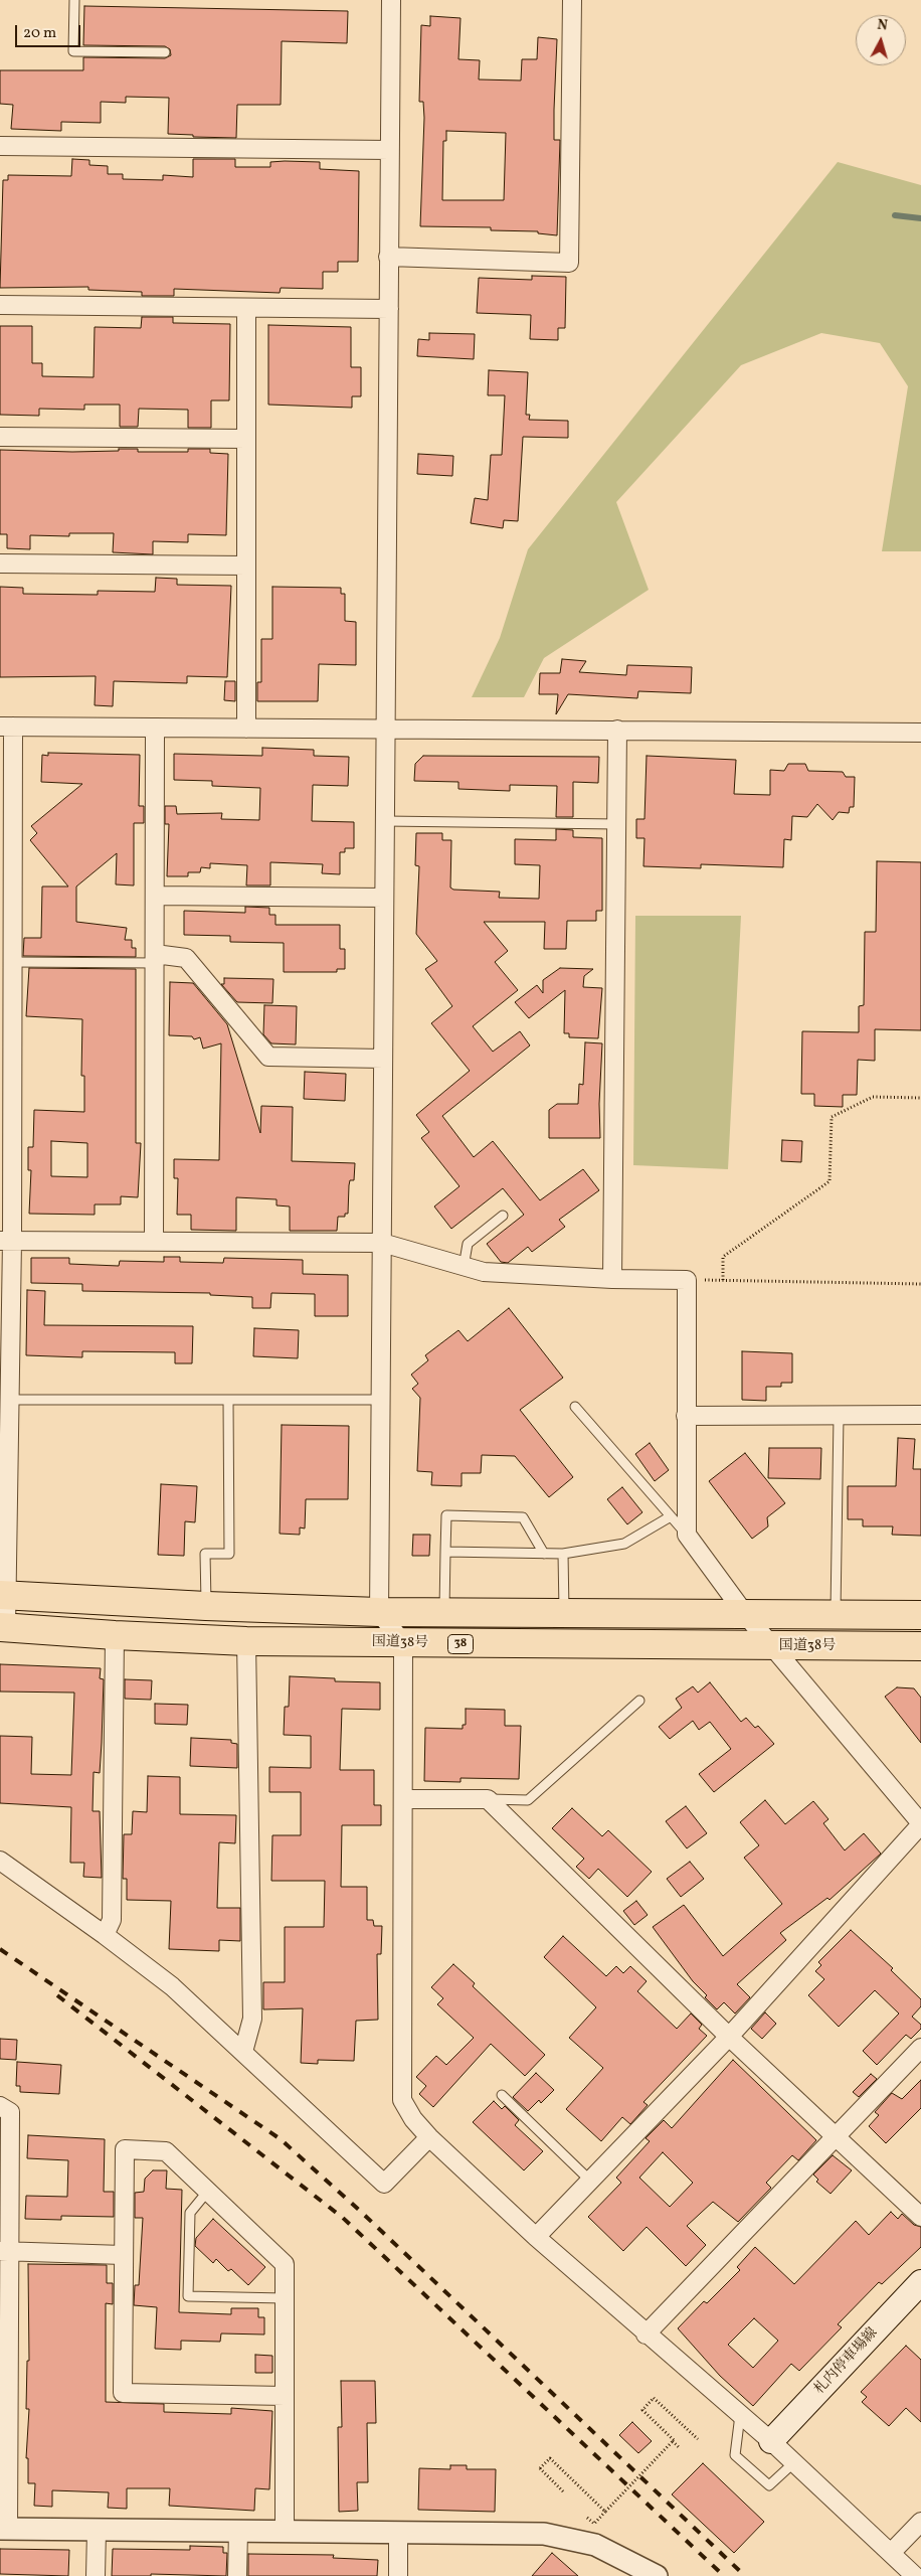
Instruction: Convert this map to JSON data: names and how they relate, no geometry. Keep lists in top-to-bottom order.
{
  "streets": {
    "highway": ["国道38号", "38"],
    "main road": ["札内停車場線"]
  },
  "scale_bar": "20 m",
  "north": "top"
}
